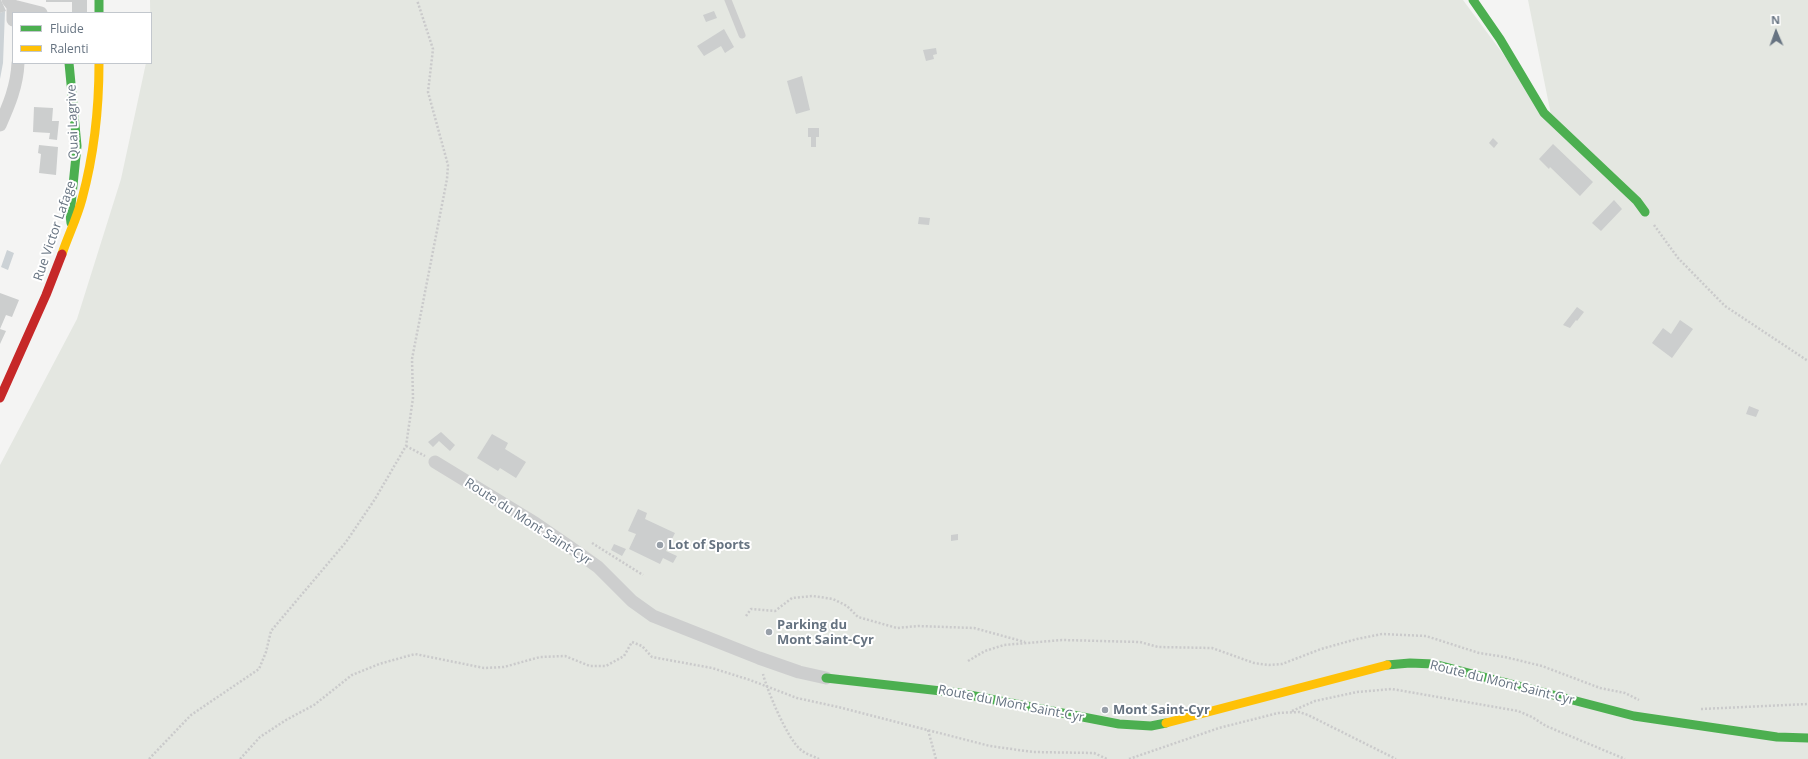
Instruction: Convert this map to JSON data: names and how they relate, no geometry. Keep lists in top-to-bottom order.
{
  "streets": {
    "street": ["Quai Lagrive", "Rue Victor Lafage", "Route du Mont Saint-Cyr"]
  },
  "crossings": [
    ["Quai Lagrive", "Rue Victor Lafage"]
  ],
  "places": ["Lot of Sports", "Parking du Mont Saint-Cyr", "Mont Saint-Cyr"],
  "legend": ["Fluide", "Ralenti"],
  "north": "top"
}
